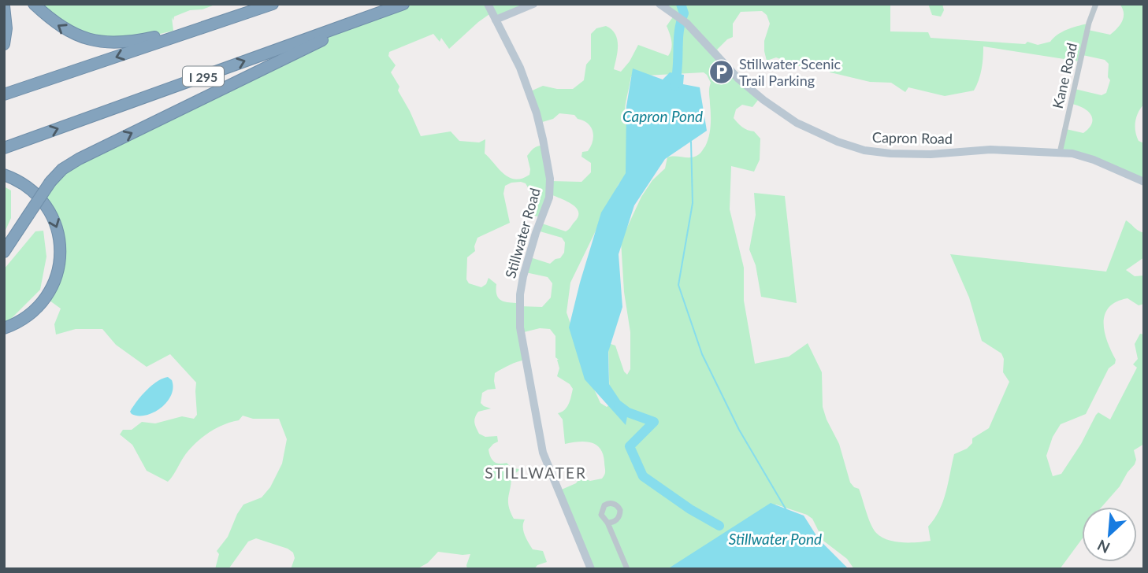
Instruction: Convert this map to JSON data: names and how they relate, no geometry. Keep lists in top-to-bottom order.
{
  "streets": {
    "highway": ["I 295"],
    "street": ["Kane Road", "Capron Road", "Stillwater Road"]
  },
  "crossings": [
    ["Kane Road", "Capron Road"]
  ],
  "districts": ["STILLWATER"],
  "water": ["Capron Pond", "Stillwater Pond"],
  "places": {
    "parking": ["Stillwater Scenic Trail Parking"]
  },
  "north": "bottom left"
}
